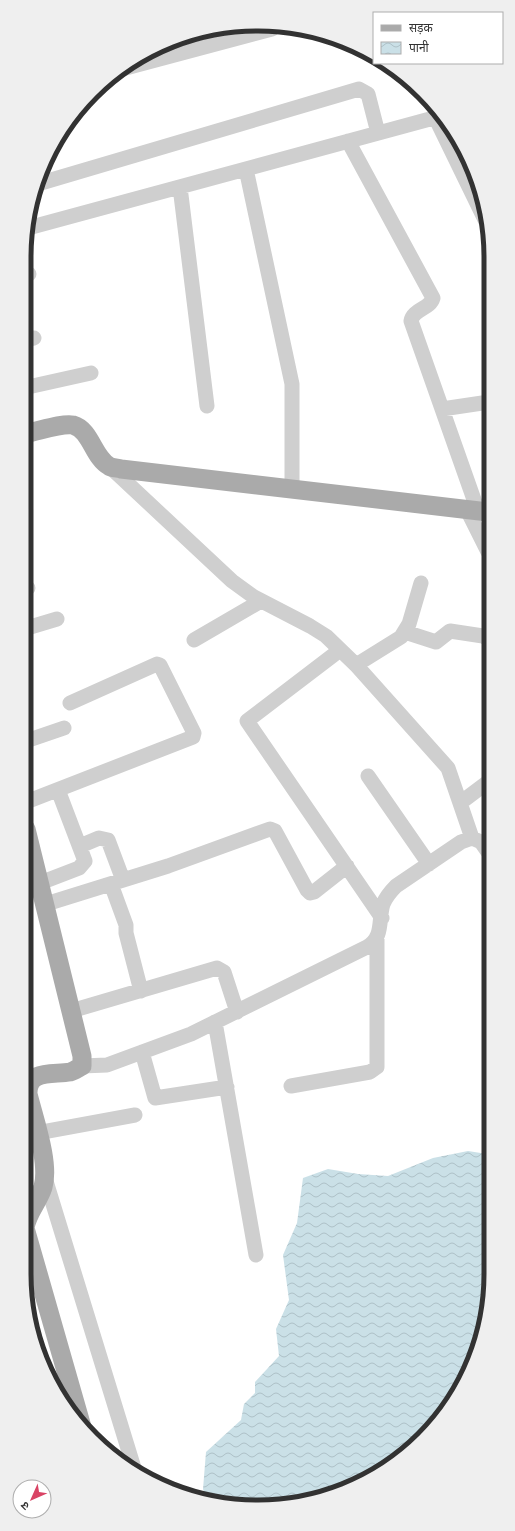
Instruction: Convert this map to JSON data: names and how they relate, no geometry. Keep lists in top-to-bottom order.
{
  "legend": ["सड़क", "पानी"],
  "north": "bottom left"
}
